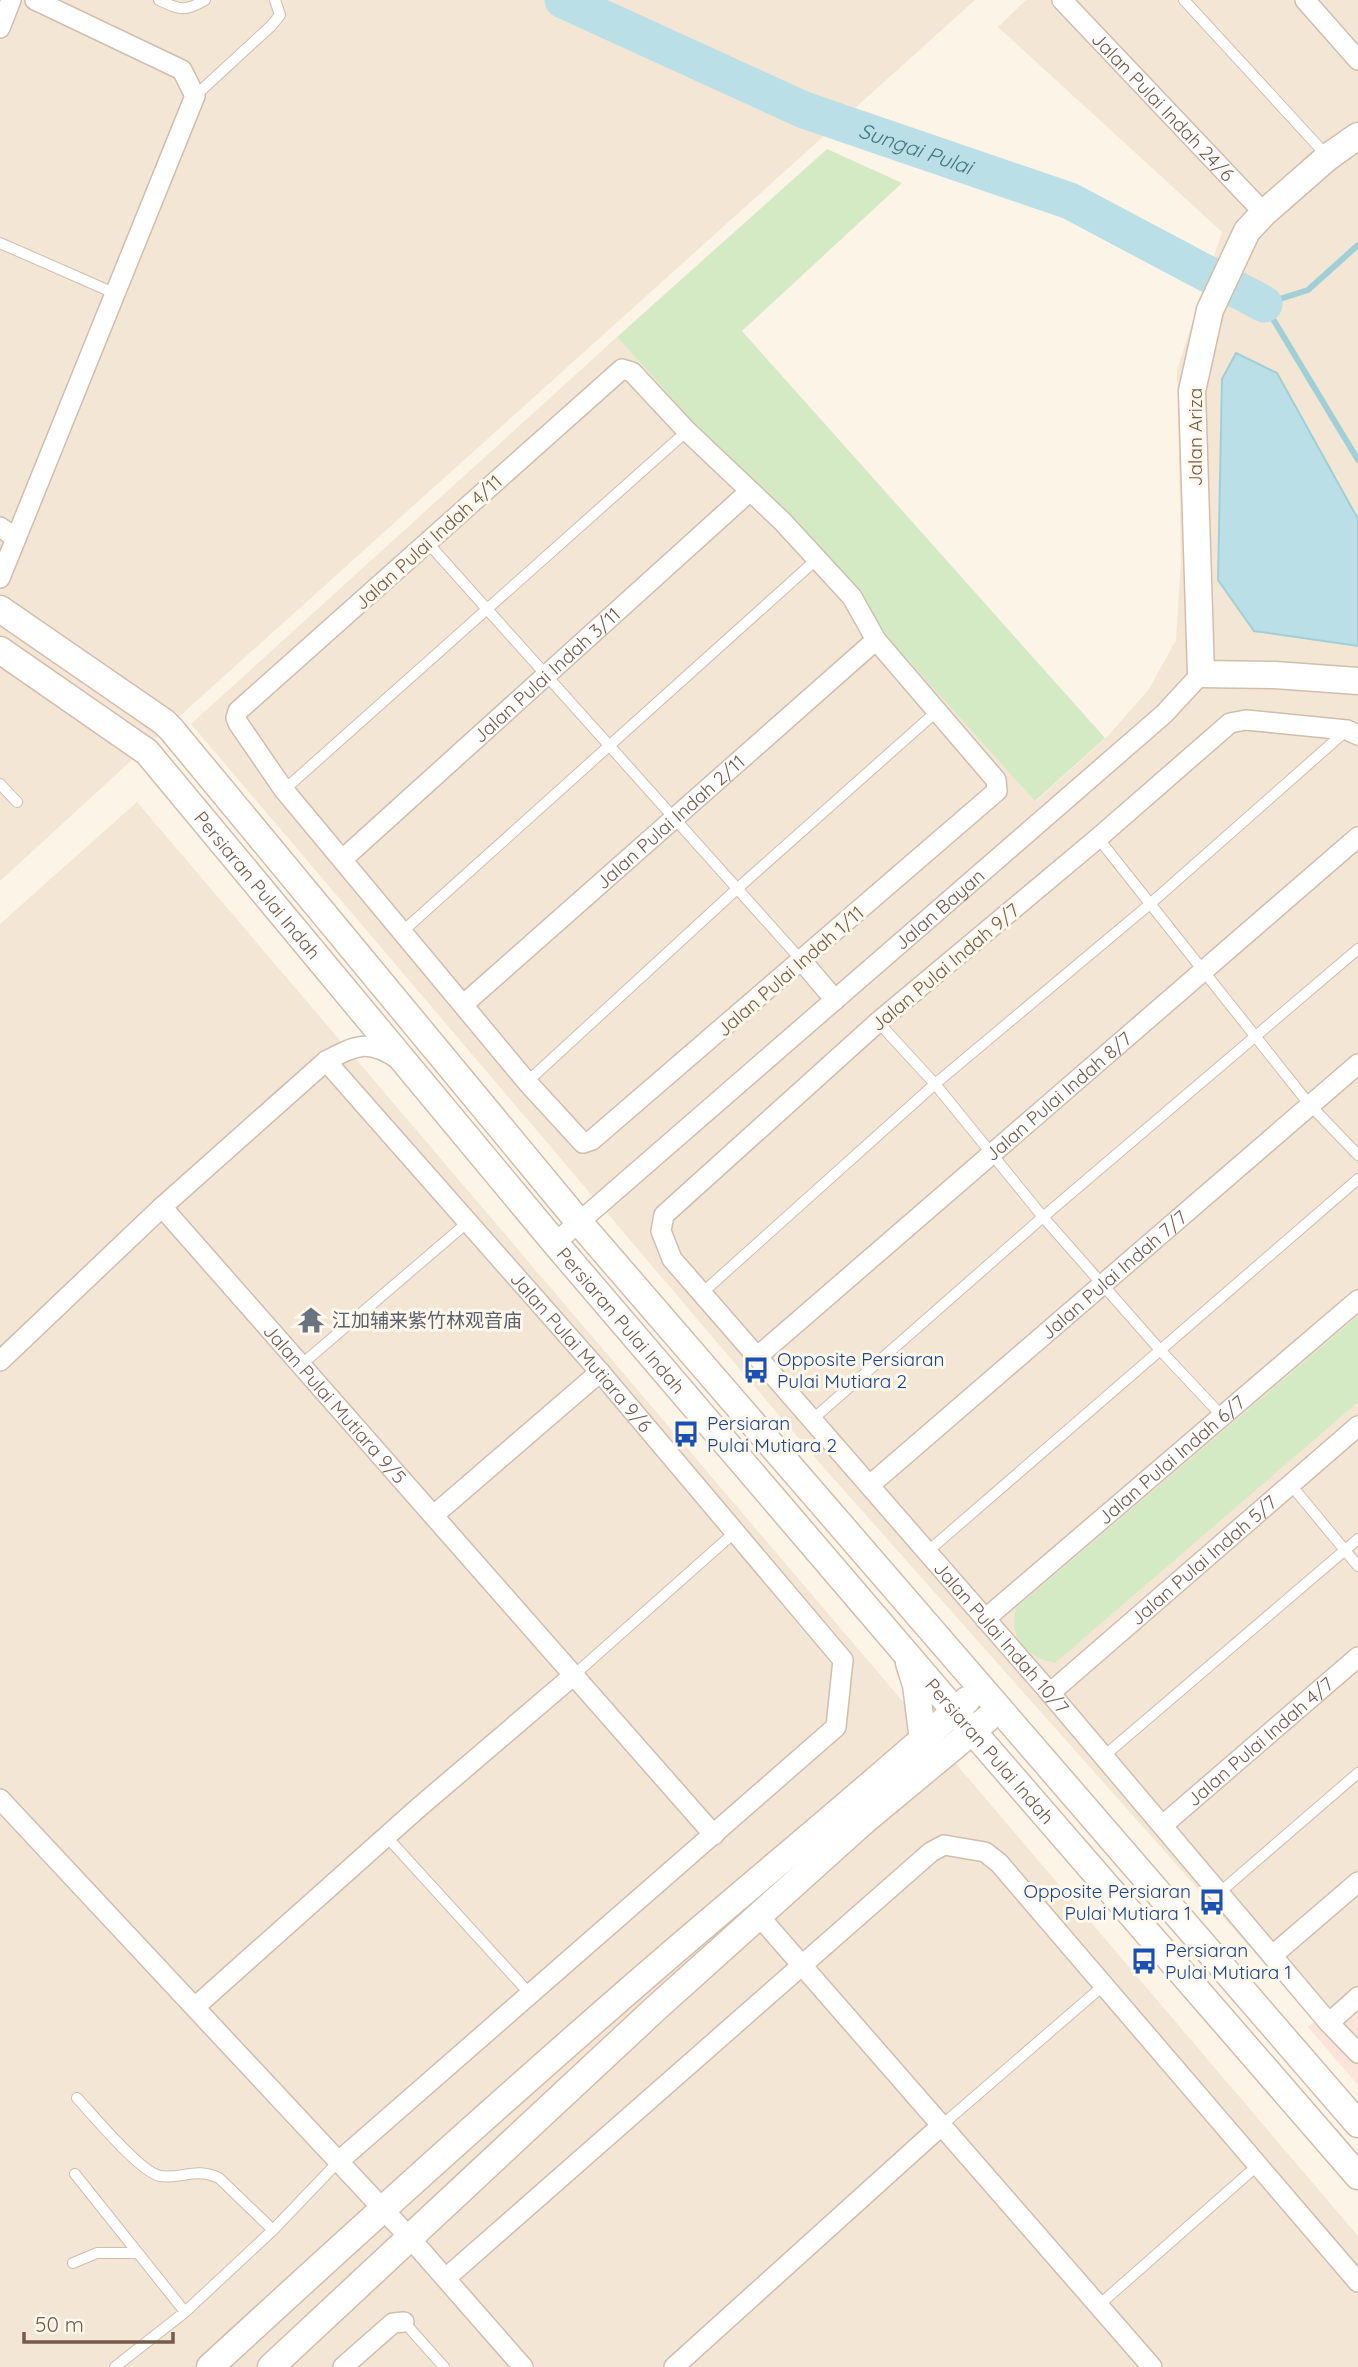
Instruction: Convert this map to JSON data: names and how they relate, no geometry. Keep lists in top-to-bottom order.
{
  "streets": {
    "main road": ["Jalan Ariza", "Persiaran Pulai Indah"],
    "street": [
      "Jalan Pulai Indah 24/6",
      "Jalan Pulai Indah 4/11",
      "Jalan Pulai Indah 3/11",
      "Jalan Pulai Indah 2/11",
      "Jalan Bayan",
      "Jalan Pulai Indah 9/7",
      "Jalan Pulai Indah 1/11",
      "Jalan Pulai Indah 8/7",
      "Jalan Pulai Indah 7/7",
      "Jalan Pulai Mutiara 9/6",
      "Jalan Pulai Mutiara 9/5",
      "Jalan Pulai Indah 6/7",
      "Jalan Pulai Indah 5/7",
      "Jalan Pulai Indah 10/7",
      "Jalan Pulai Indah 4/7"
    ]
  },
  "crossings": [
    ["Jalan Pulai Indah 24/6", "Jalan Ariza"],
    ["Jalan Ariza", "Jalan Bayan"],
    ["Persiaran Pulai Indah", "Jalan Bayan"],
    ["Jalan Pulai Indah 9/7", "Jalan Pulai Indah 10/7"],
    ["Jalan Pulai Indah 8/7", "Jalan Pulai Indah 10/7"],
    ["Jalan Pulai Indah 7/7", "Jalan Pulai Indah 10/7"],
    ["Jalan Pulai Mutiara 9/6", "Jalan Pulai Mutiara 9/5"],
    ["Jalan Pulai Indah 6/7", "Jalan Pulai Indah 10/7"],
    ["Jalan Pulai Indah 5/7", "Jalan Pulai Indah 10/7"],
    ["Jalan Pulai Indah 10/7", "Jalan Pulai Indah 4/7"]
  ],
  "water": ["Sungai Pulai"],
  "places": {
    "temple": ["江加辅来紫竹林观音庙"],
    "bus stop": [
      "Opposite Persiaran Pulai Mutiara 2",
      "Persiaran Pulai Mutiara 2",
      "Opposite Persiaran Pulai Mutiara 1",
      "Persiaran Pulai Mutiara 1"
    ]
  },
  "scale_bar": "50 m"
}
